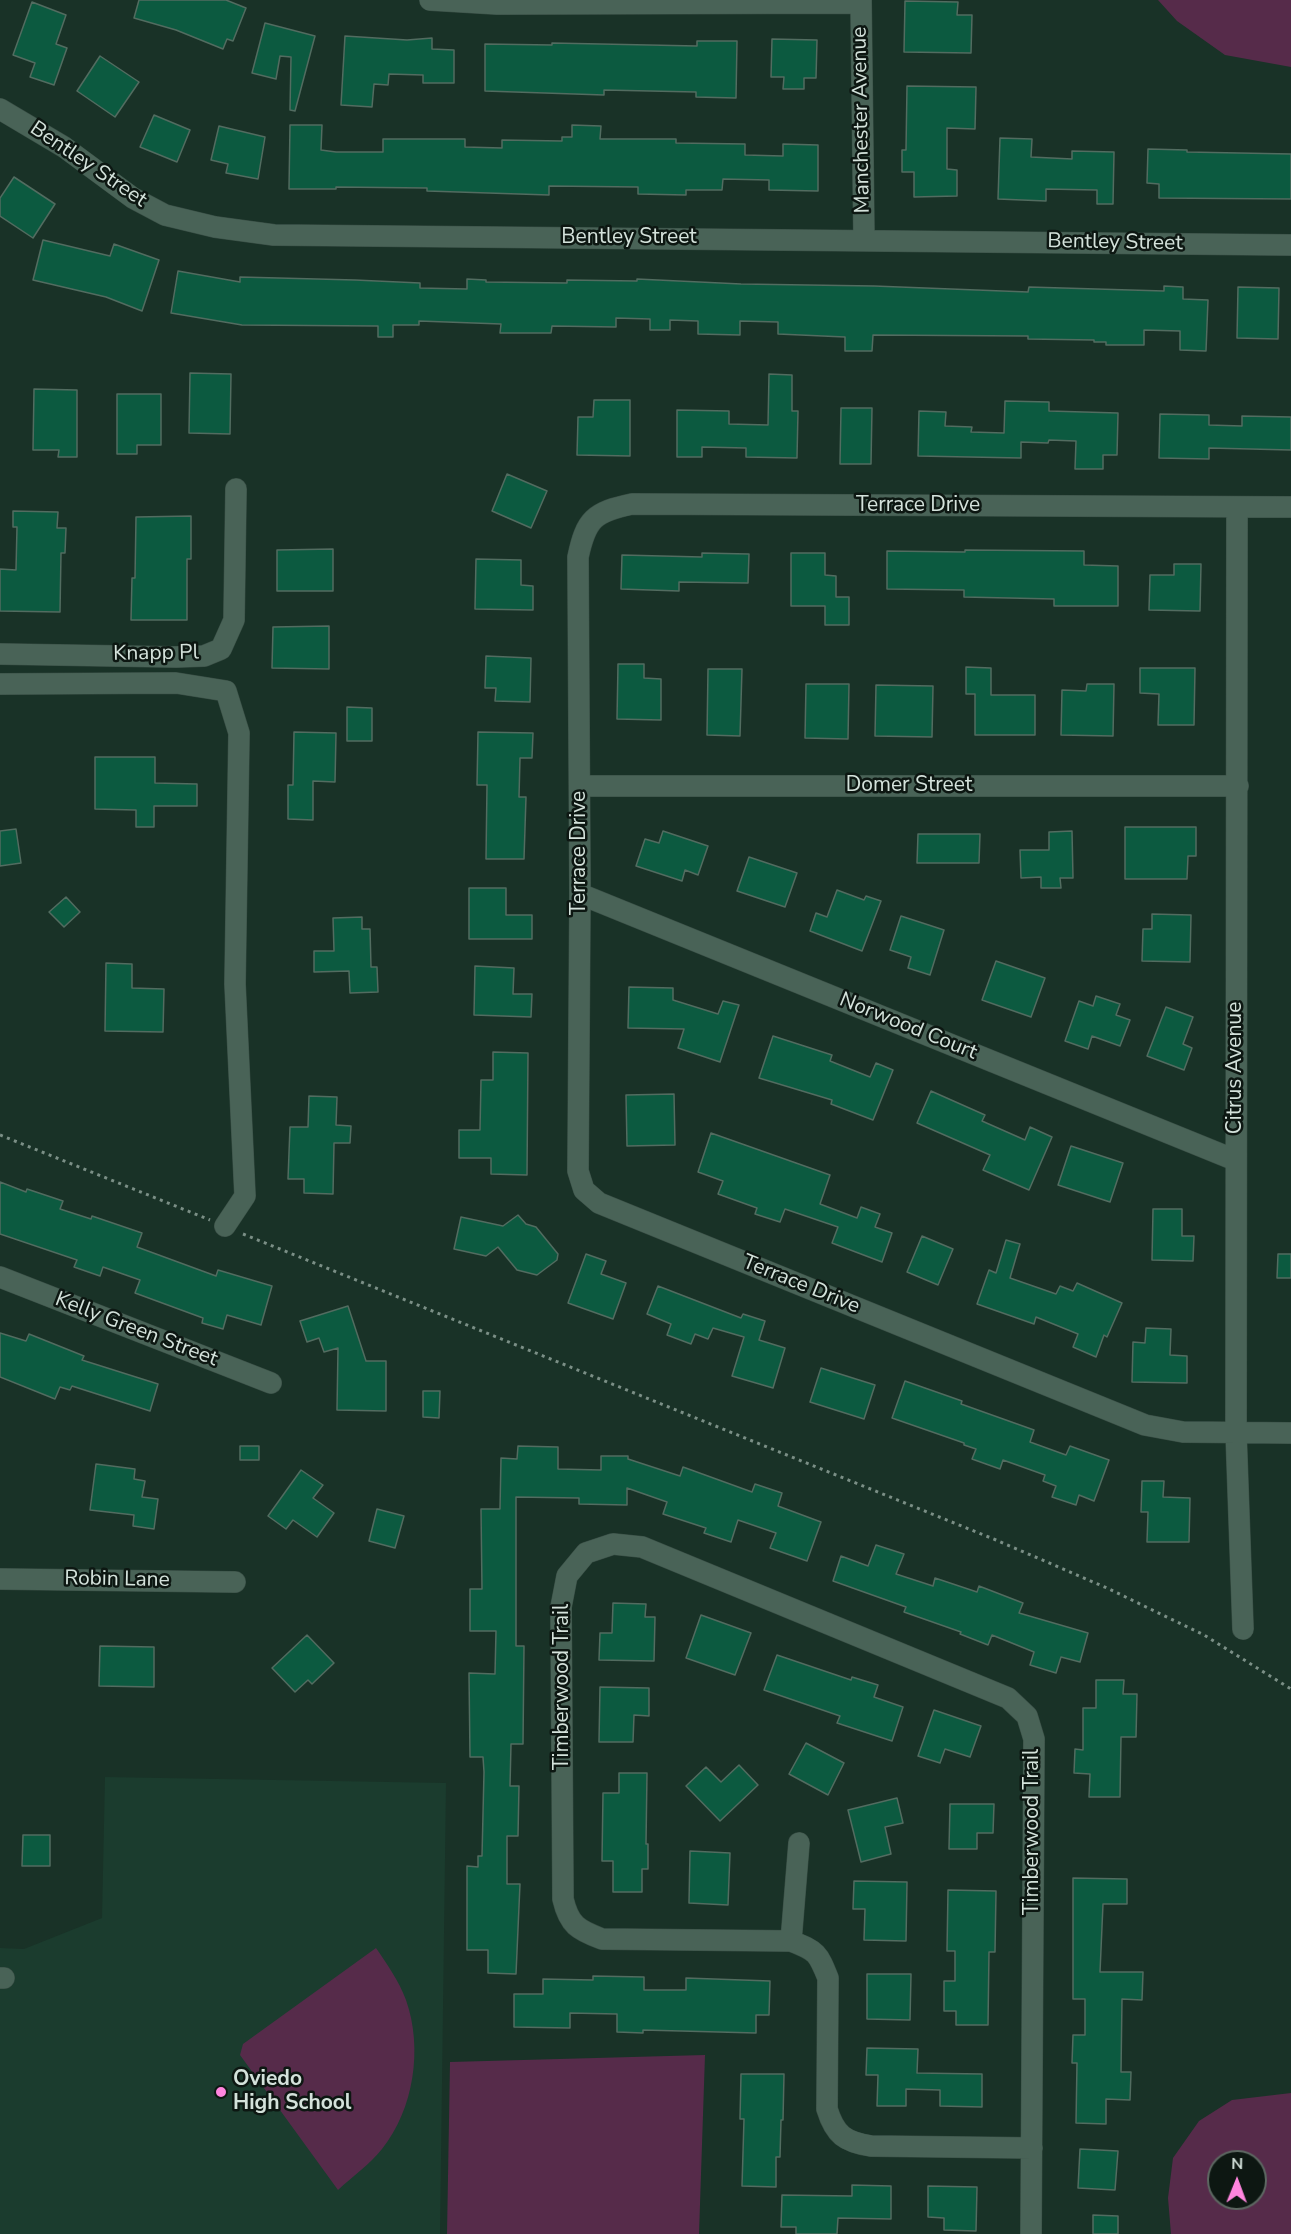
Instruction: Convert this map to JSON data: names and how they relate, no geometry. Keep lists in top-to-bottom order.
{
  "streets": {
    "street": [
      "Manchester Avenue",
      "Bentley Street",
      "Terrace Drive",
      "Knapp Pl",
      "Domer Street",
      "Norwood Court",
      "Citrus Avenue",
      "Kelly Green Street",
      "Robin Lane",
      "Timberwood Trail"
    ]
  },
  "crossings": [
    ["Manchester Avenue", "Bentley Street"],
    ["Terrace Drive", "Domer Street"],
    ["Terrace Drive", "Norwood Court"],
    ["Terrace Drive", "Citrus Avenue"],
    ["Domer Street", "Citrus Avenue"],
    ["Norwood Court", "Citrus Avenue"]
  ],
  "places": ["Oviedo High School"],
  "north": "top"
}
